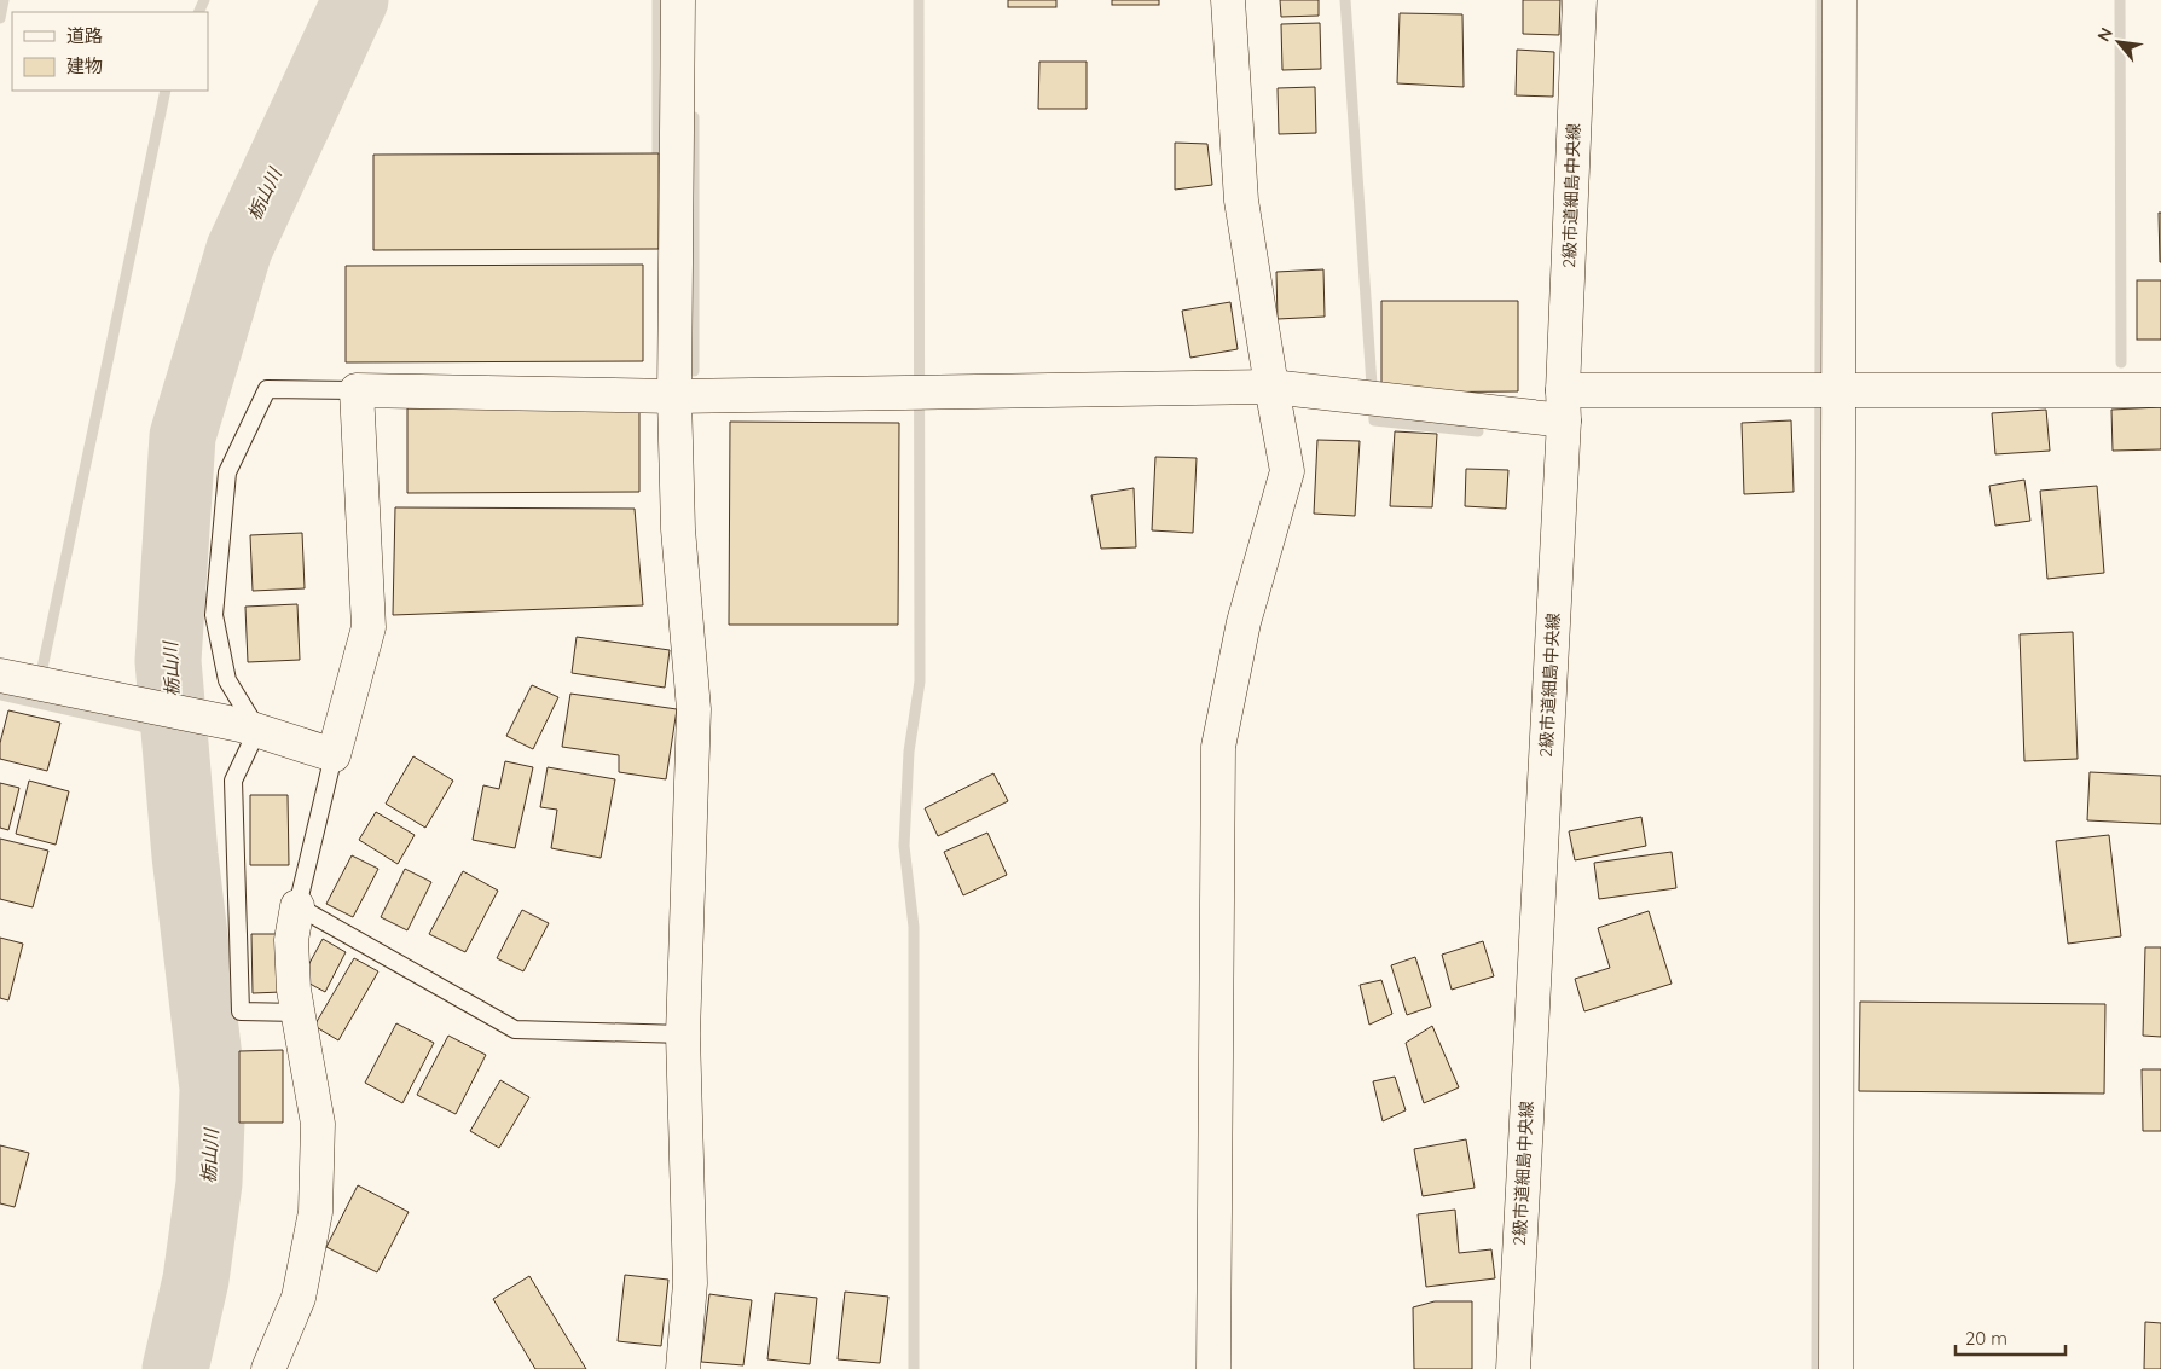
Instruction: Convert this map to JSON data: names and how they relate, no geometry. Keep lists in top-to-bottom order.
{
  "streets": {
    "street": ["2級市道細島中央線"]
  },
  "water": ["栃山川"],
  "legend": ["道路", "建物"],
  "scale_bar": "20 m",
  "north": "top left"
}
